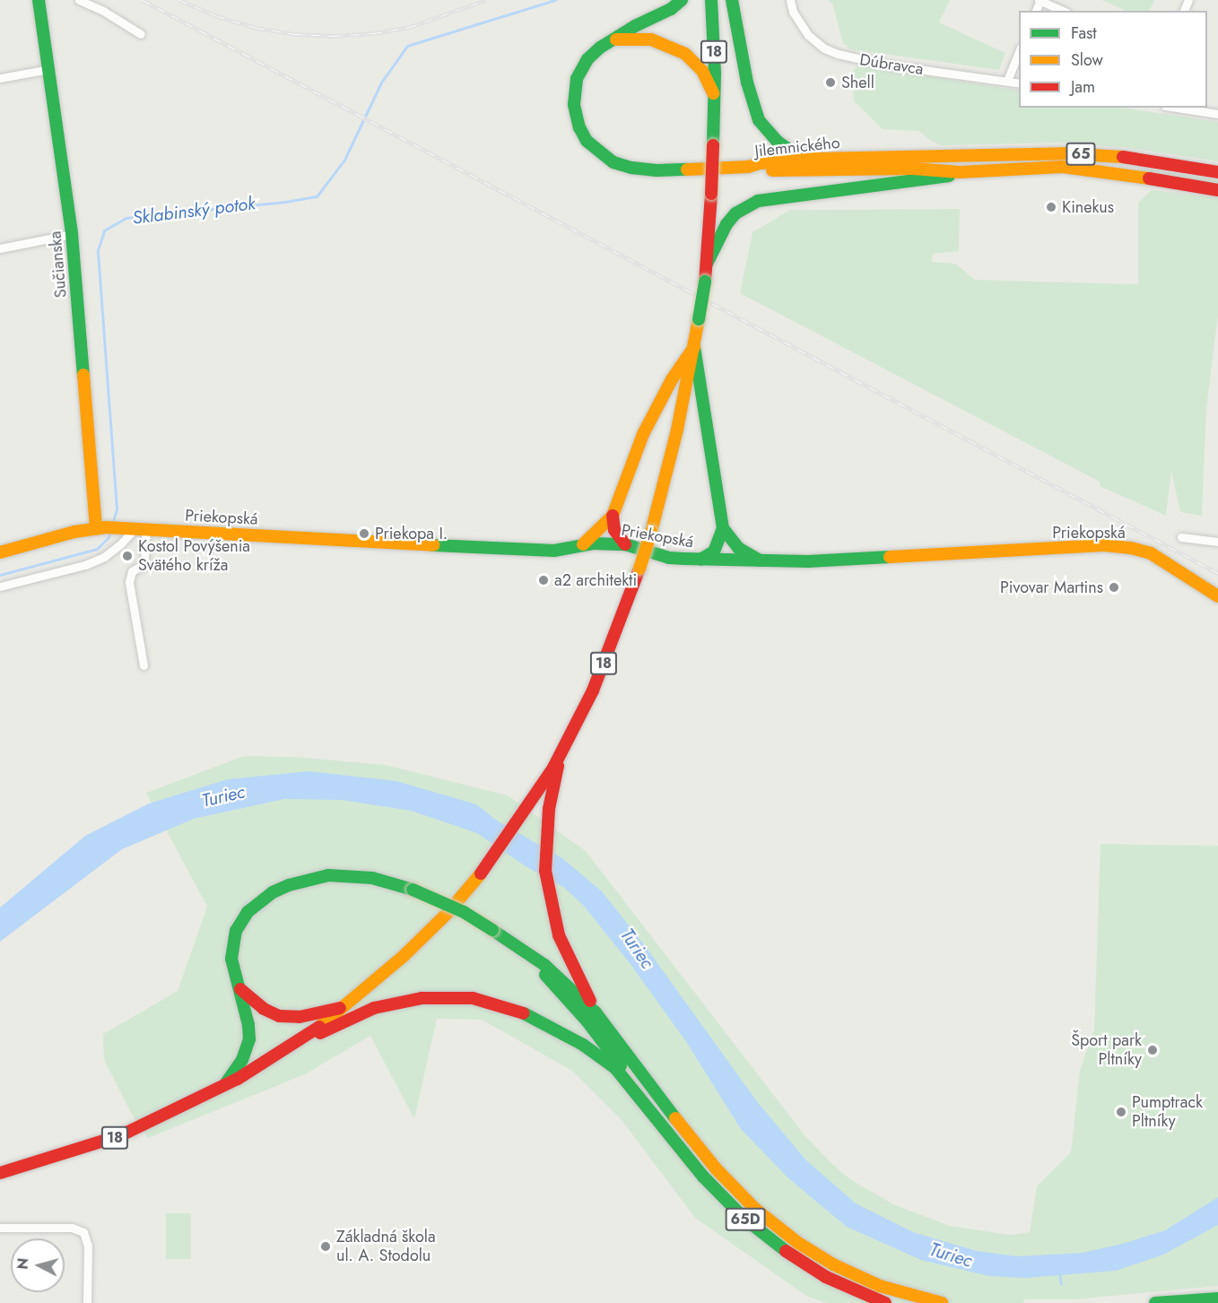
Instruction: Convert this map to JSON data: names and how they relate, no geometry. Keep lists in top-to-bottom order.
{
  "streets": {
    "main road": [
      "18",
      "Jilemnického",
      "65",
      "Sučianska",
      "Priekopská",
      "65D"
    ],
    "street": ["Dúbravca"]
  },
  "crossings": [
    ["Sučianska", "Priekopská"]
  ],
  "water": ["Sklabinský potok", "Turiec"],
  "places": [
    "Shell",
    "Kinekus",
    "Priekopa I.",
    "Kostol Povýšenia Svätého kríža",
    "a2 architekti",
    "Pivovar Martins",
    "Šport park Pltníky",
    "Pumptrack Pltníky",
    "Základná škola ul. A. Stodolu"
  ],
  "legend": ["Fast", "Slow", "Jam"],
  "north": "left"
}
